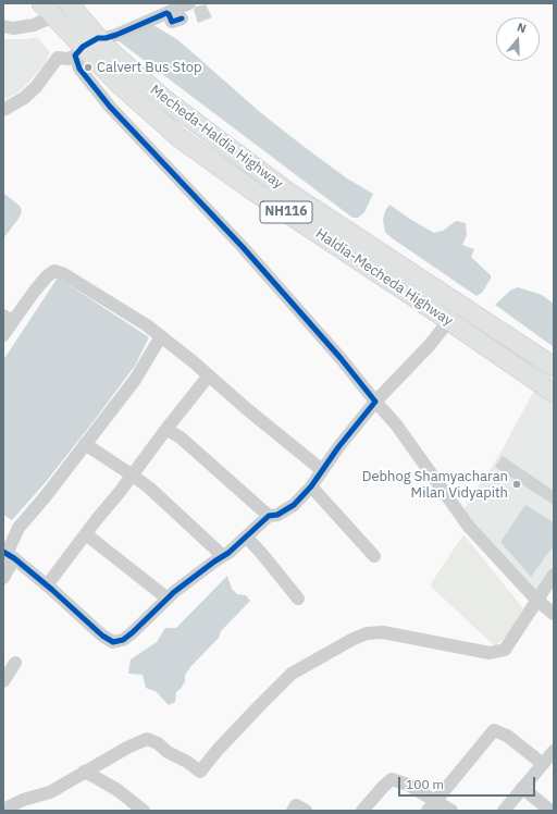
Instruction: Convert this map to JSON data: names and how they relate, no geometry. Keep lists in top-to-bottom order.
{
  "streets": {
    "highway": ["Mecheda-Haldia Highway", "NH116", "Haldia-Mecheda Highway"]
  },
  "crossings": [
    ["Mecheda-Haldia Highway", "Haldia-Mecheda Highway"]
  ],
  "places": ["Calvert Bus Stop", "Debhog Shamyacharan Milan Vidyapith"],
  "scale_bar": "100 m",
  "north": "top"
}
